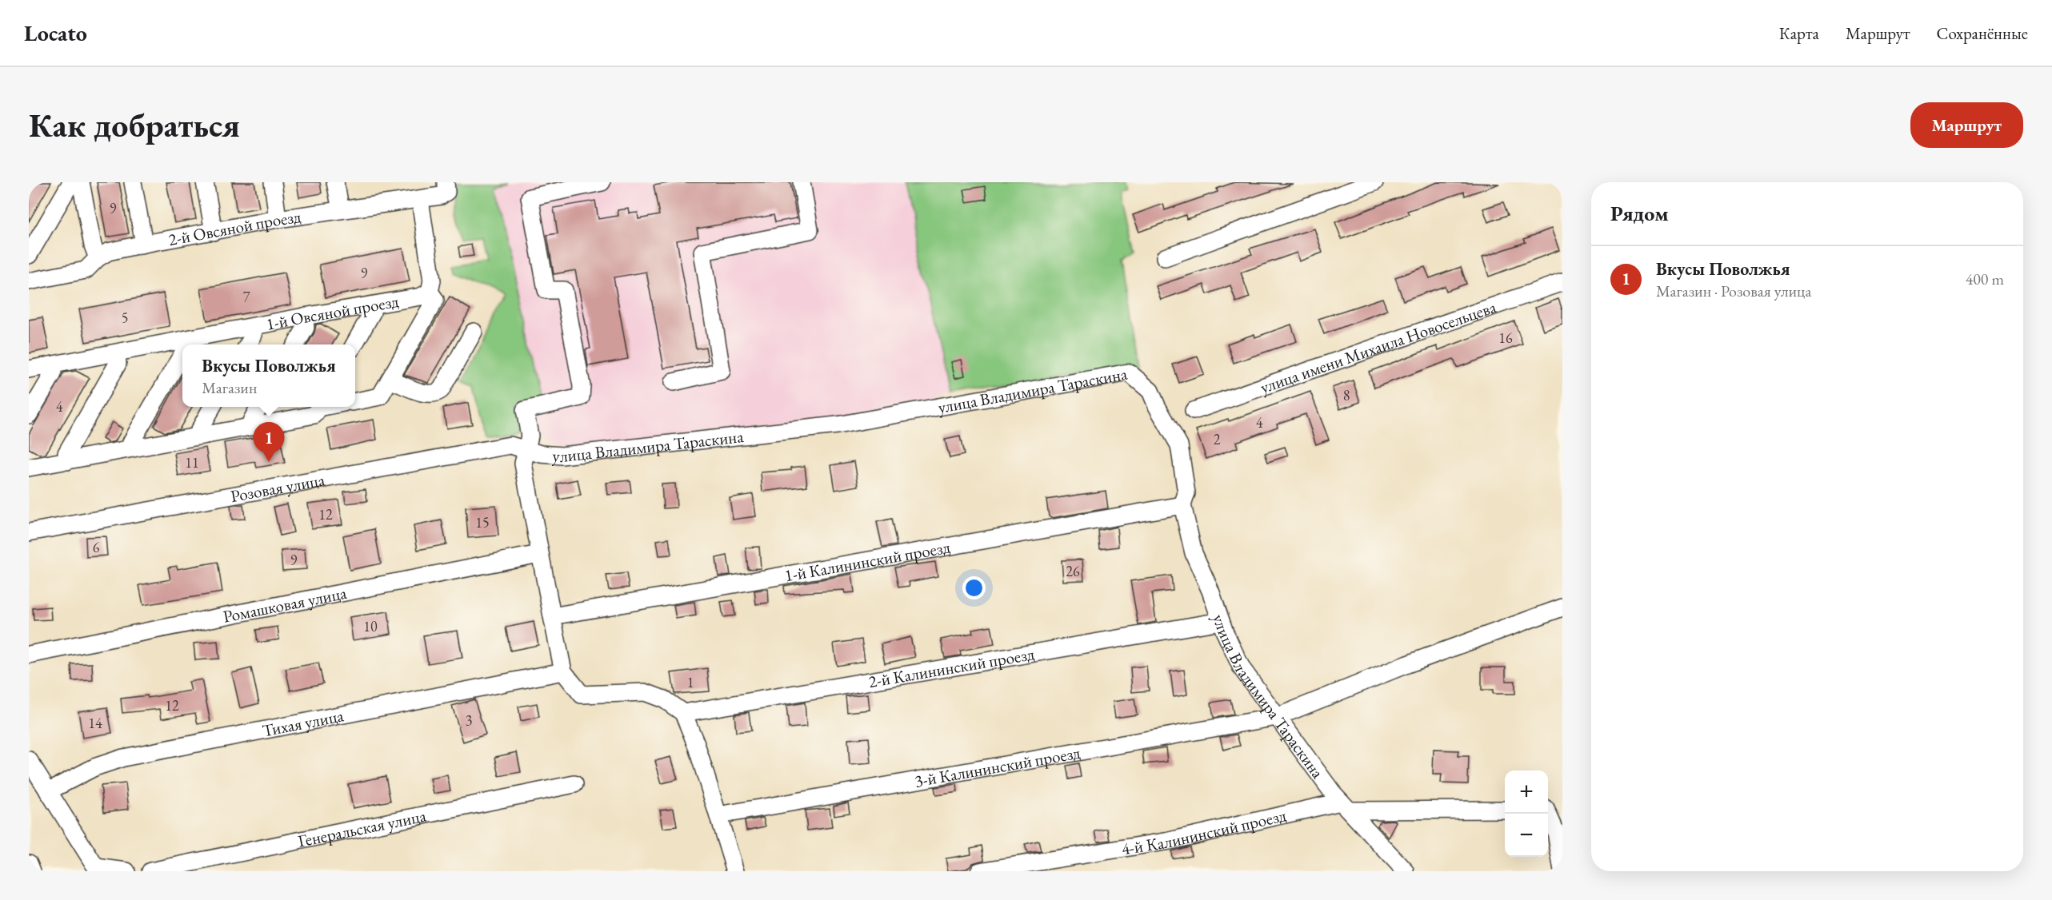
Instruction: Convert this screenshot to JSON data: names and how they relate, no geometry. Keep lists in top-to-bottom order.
{
  "streets": {
    "street": [
      "2-й Овсяной проезд",
      "1-й Овсяной проезд",
      "улица имени Михаила Новосельцева",
      "улица Владимира Тараскина",
      "Розовая улица",
      "1-й Калининский проезд",
      "Ромашковая улица",
      "2-й Калининский проезд",
      "Тихая улица",
      "3-й Калининский проезд",
      "Генеральская улица",
      "4-й Калининский проезд"
    ]
  },
  "crossings": [
    ["улица Владимира Тараскина", "Розовая улица"],
    ["улица Владимира Тараскина", "1-й Калининский проезд"],
    ["улица Владимира Тараскина", "2-й Калининский проезд"],
    ["улица Владимира Тараскина", "3-й Калининский проезд"],
    ["улица Владимира Тараскина", "4-й Калининский проезд"]
  ],
  "house_numbers": [
    "9",
    "9",
    "7",
    "5",
    "16",
    "8",
    "4",
    "4",
    "2",
    "11",
    "12",
    "15",
    "6",
    "9",
    "26",
    "10",
    "1",
    "12",
    "3",
    "14"
  ],
  "page": {
    "header": "Locato",
    "nav": ["Карта", "Маршрут", "Сохранённые"],
    "buttons": "Маршрут",
    "title": "Как добраться",
    "heading": "Рядом",
    "list": [
      {
        "mark": "1",
        "name": "Вкусы Поволжья",
        "note": "Магазин · Розовая улица",
        "value": "400 m"
      }
    ],
    "popup": ["Вкусы Поволжья", "Магазин"],
    "pins": "1",
    "map_buttons": ["+", "−"]
  }
}
